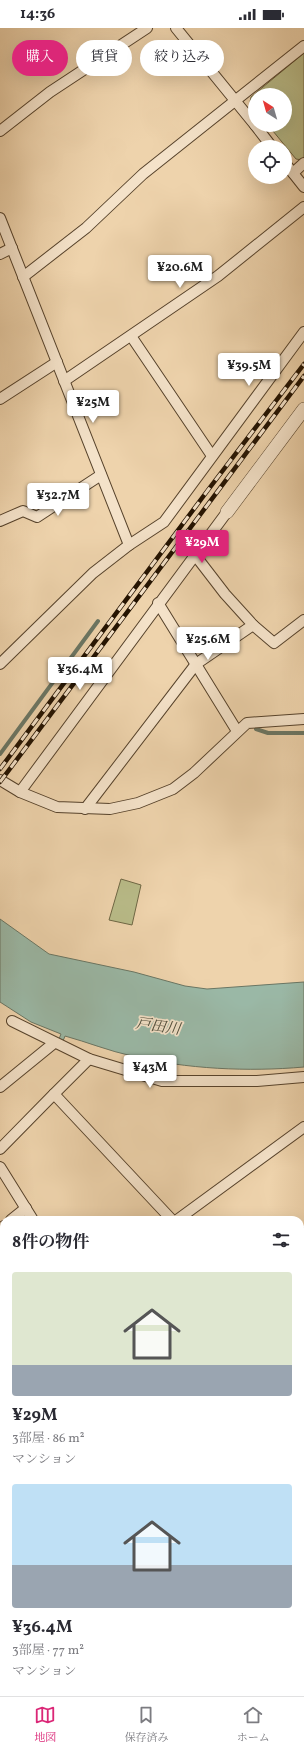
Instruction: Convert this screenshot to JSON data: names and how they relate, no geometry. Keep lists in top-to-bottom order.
{
  "water": ["戸田川"],
  "north": "top left",
  "page": {
    "status": "14:36",
    "chip": ["購入", "賃貸", "絞り込み"],
    "price": [
      "¥20.6M",
      "¥39.5M",
      "¥25M",
      "¥32.7M",
      "¥29M",
      "¥25.6M",
      "¥36.4M",
      "¥43M"
    ],
    "heading": "8件の物件",
    "list": [
      {
        "name": "¥29M",
        "note": "3部屋 · 86 m² · マンション"
      },
      {
        "name": "¥36.4M",
        "note": "3部屋 · 77 m² · マンション"
      }
    ],
    "tabs": ["地図", "保存済み", "ホーム"]
  }
}
